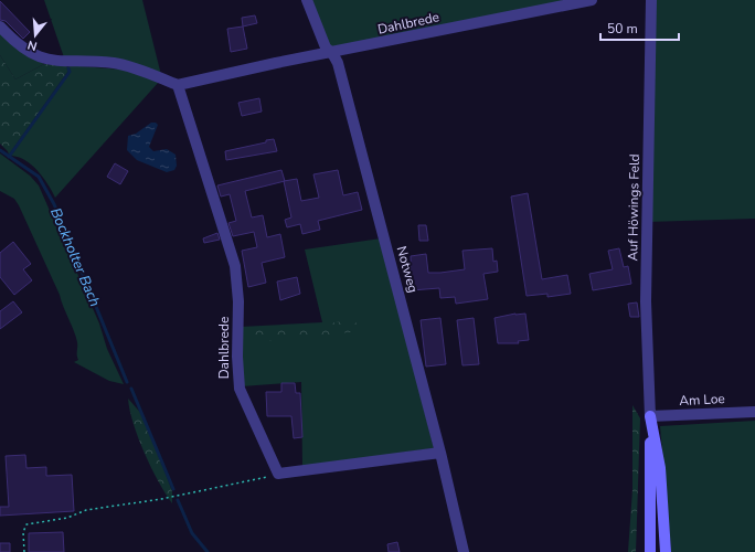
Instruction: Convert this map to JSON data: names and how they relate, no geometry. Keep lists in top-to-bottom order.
{
  "streets": {
    "main road": ["Auf Höwings Feld"],
    "street": ["Dahlbrede", "Notweg", "Am Loe"]
  },
  "crossings": [
    ["Dahlbrede", "Notweg"],
    ["Auf Höwings Feld", "Am Loe"]
  ],
  "water": ["Bockholter Bach"],
  "scale_bar": "50 m",
  "north": "bottom"
}
